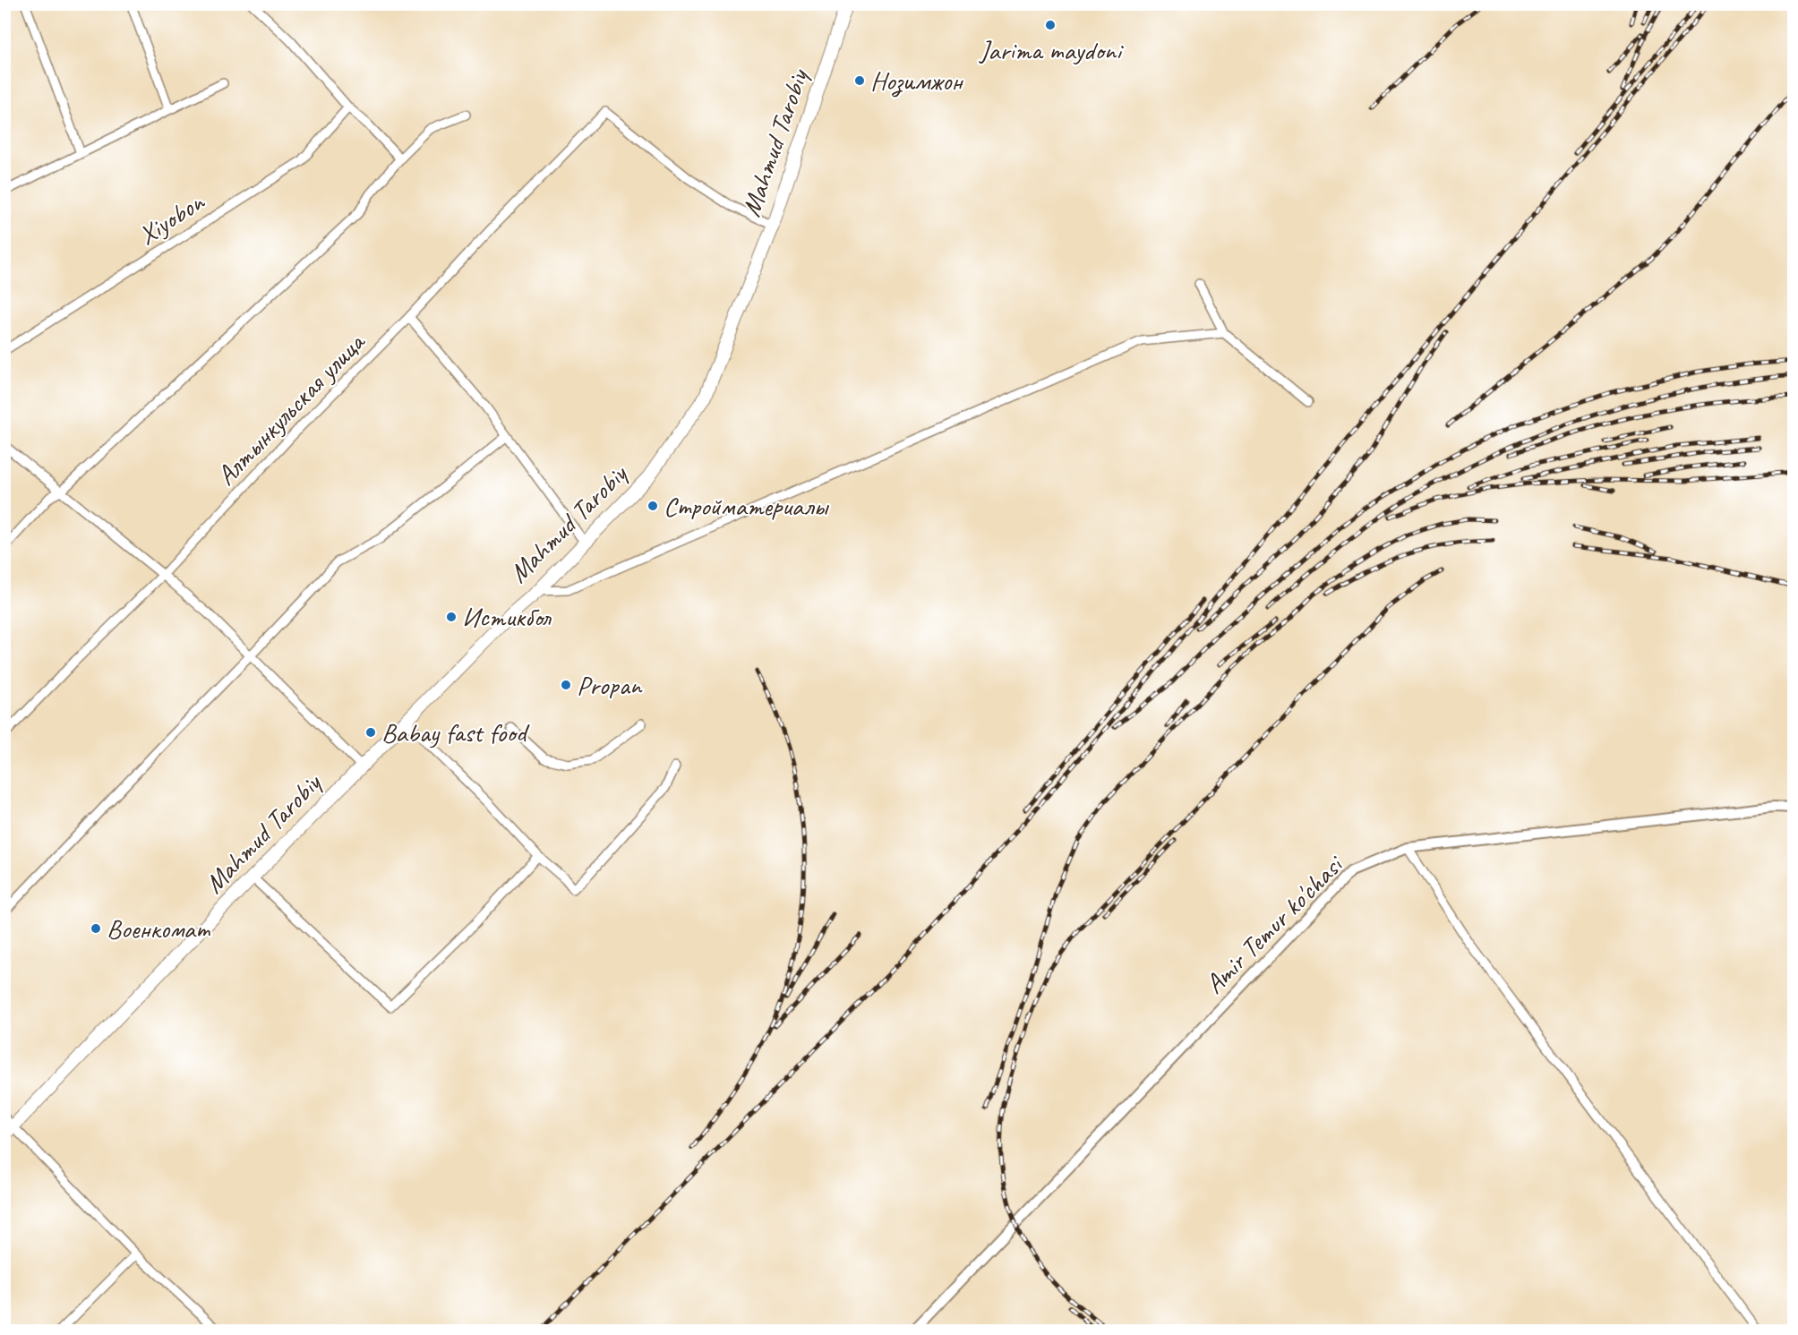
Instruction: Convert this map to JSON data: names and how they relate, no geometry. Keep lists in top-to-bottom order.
{
  "streets": {
    "main road": ["Mahmud Tarobiy"],
    "street": ["Xiyobon", "Алтынкульская улица", "Amir Temur ko'chasi"]
  },
  "crossings": [
    ["Mahmud Tarobiy", "Алтынкульская улица"]
  ],
  "places": [
    "Jarima maydoni",
    "Нозимжон",
    "Стройматериалы",
    "Истикбол",
    "Propan",
    "Babay fast food",
    "Военкомат"
  ]
}
